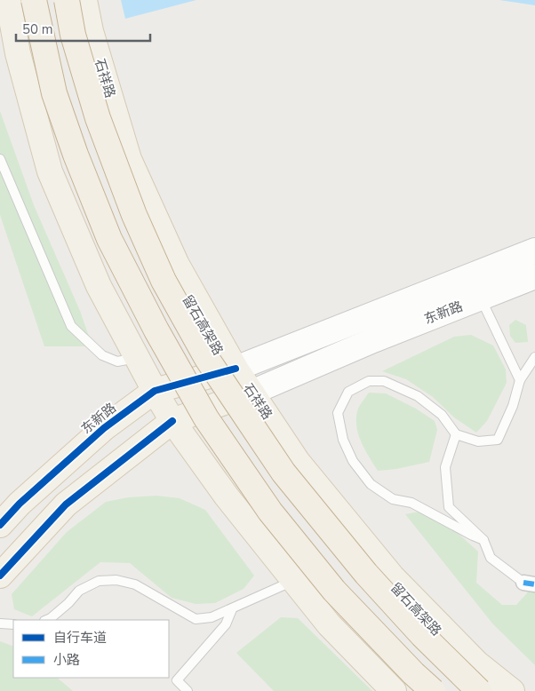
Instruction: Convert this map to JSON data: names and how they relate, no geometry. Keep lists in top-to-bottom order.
{
  "streets": {
    "highway": ["留石高架路"],
    "main road": ["石祥路", "东新路"]
  },
  "crossings": [
    ["石祥路", "东新路"]
  ],
  "legend": ["自行车道", "小路"],
  "scale_bar": "50 m"
}
